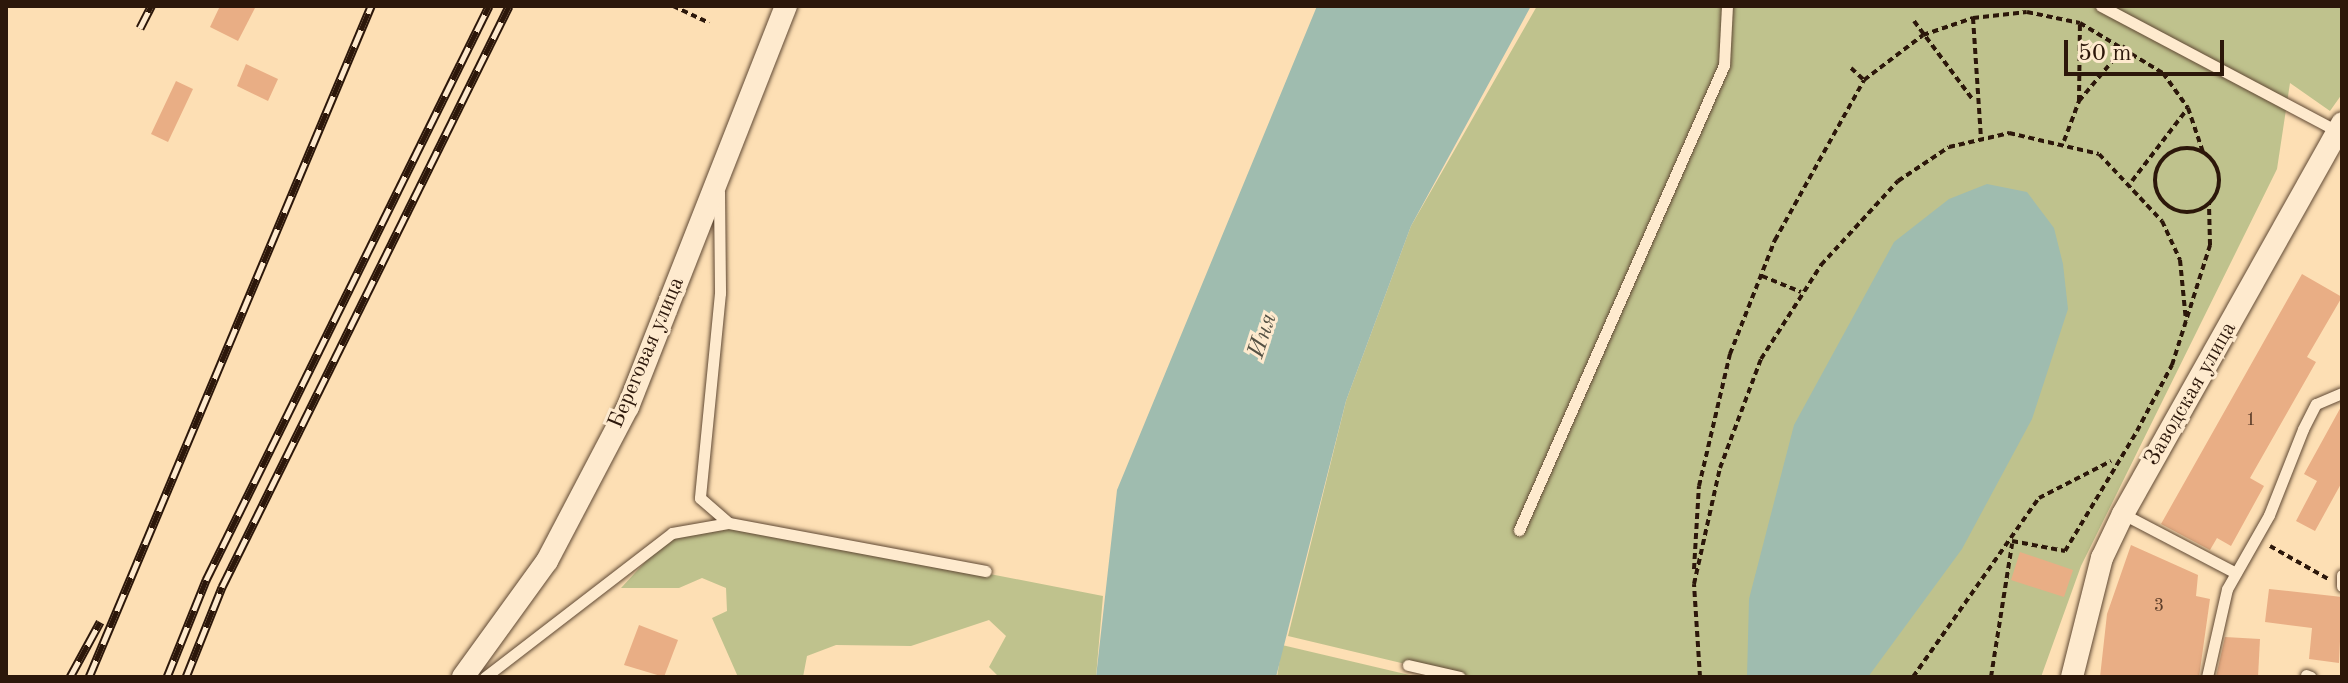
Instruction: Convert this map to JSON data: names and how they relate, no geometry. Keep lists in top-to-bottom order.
{
  "streets": {
    "street": ["Береговая улица", "Заводская улица"]
  },
  "water": ["Иня"],
  "house_numbers": ["1", "3"],
  "scale_bar": "50 m"
}
